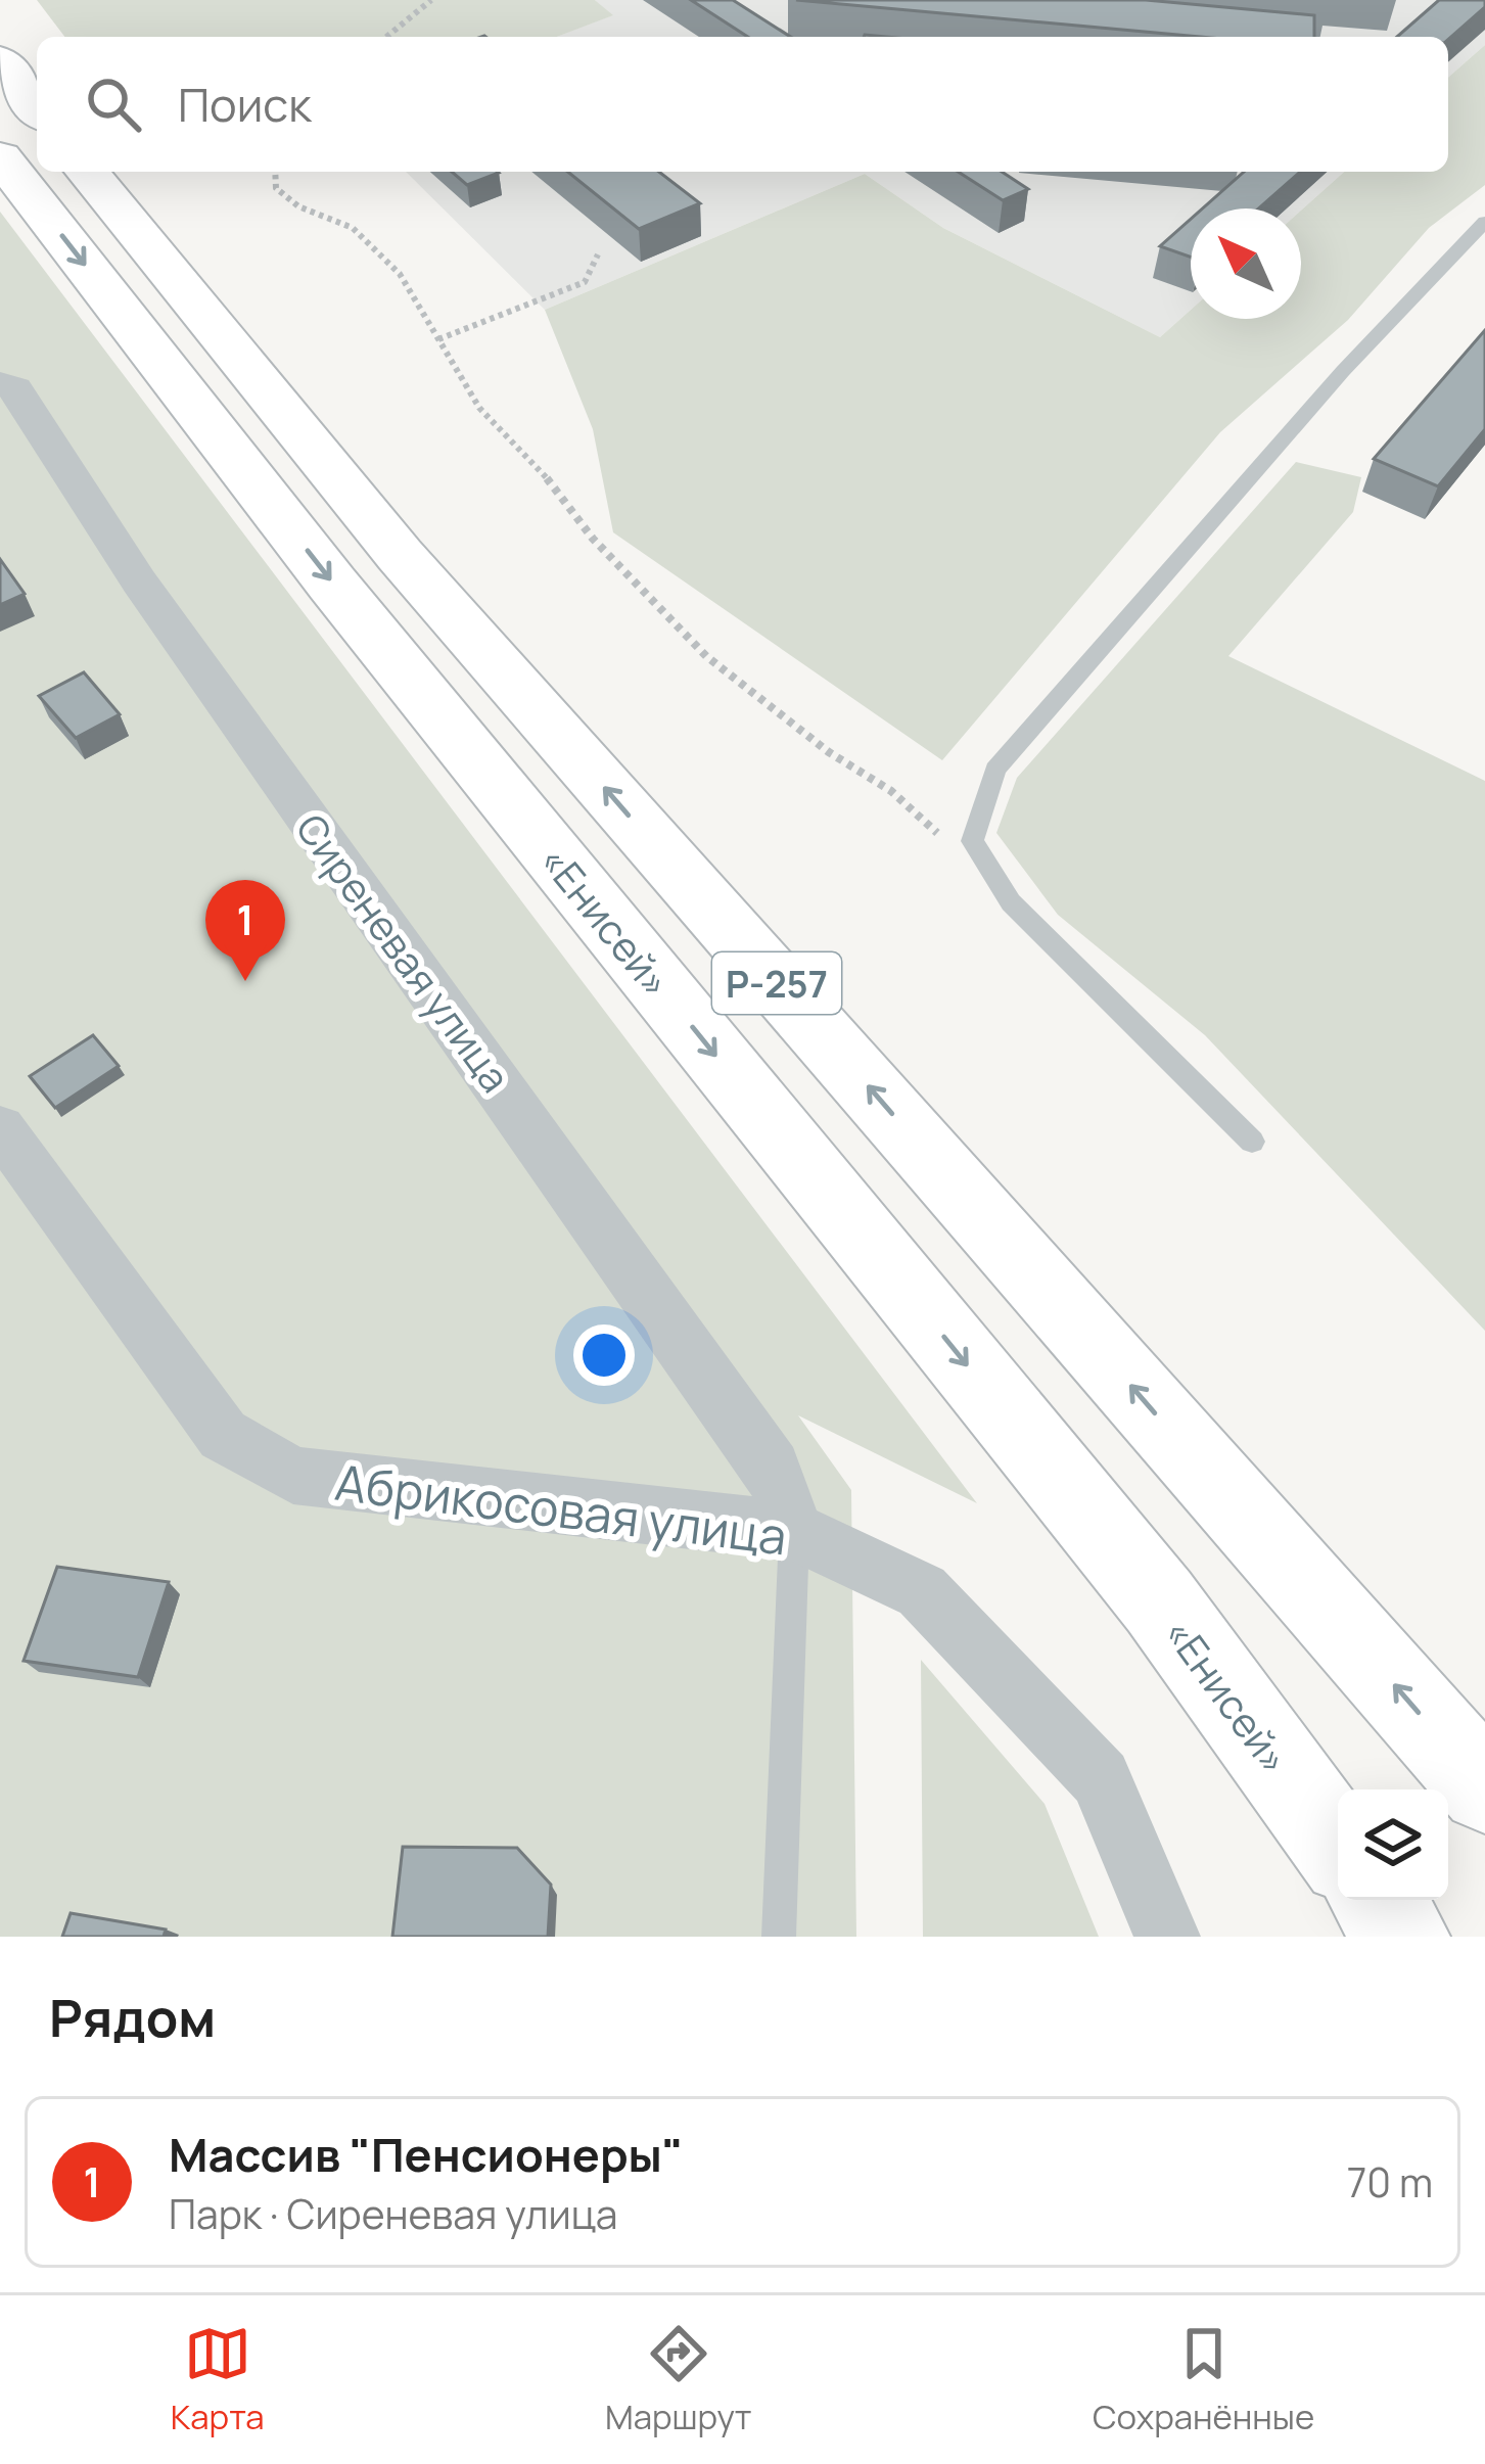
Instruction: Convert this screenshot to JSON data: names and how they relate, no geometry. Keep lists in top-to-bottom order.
{
  "streets": {
    "highway": ["«Енисей»", "Р-257"],
    "street": ["Сиреневая улица", "Абрикосовая улица"]
  },
  "crossings": [
    ["«Енисей»", "Р-257"],
    ["Сиреневая улица", "Абрикосовая улица"]
  ],
  "north": "top left",
  "page": {
    "search": "Поиск",
    "pins": "1",
    "heading": "Рядом",
    "list": [
      {
        "mark": "1",
        "name": "Массив \"Пенсионеры\"",
        "note": "Парк · Сиреневая улица",
        "value": "70 m"
      }
    ],
    "nav": ["Карта", "Маршрут", "Сохранённые"]
  }
}
